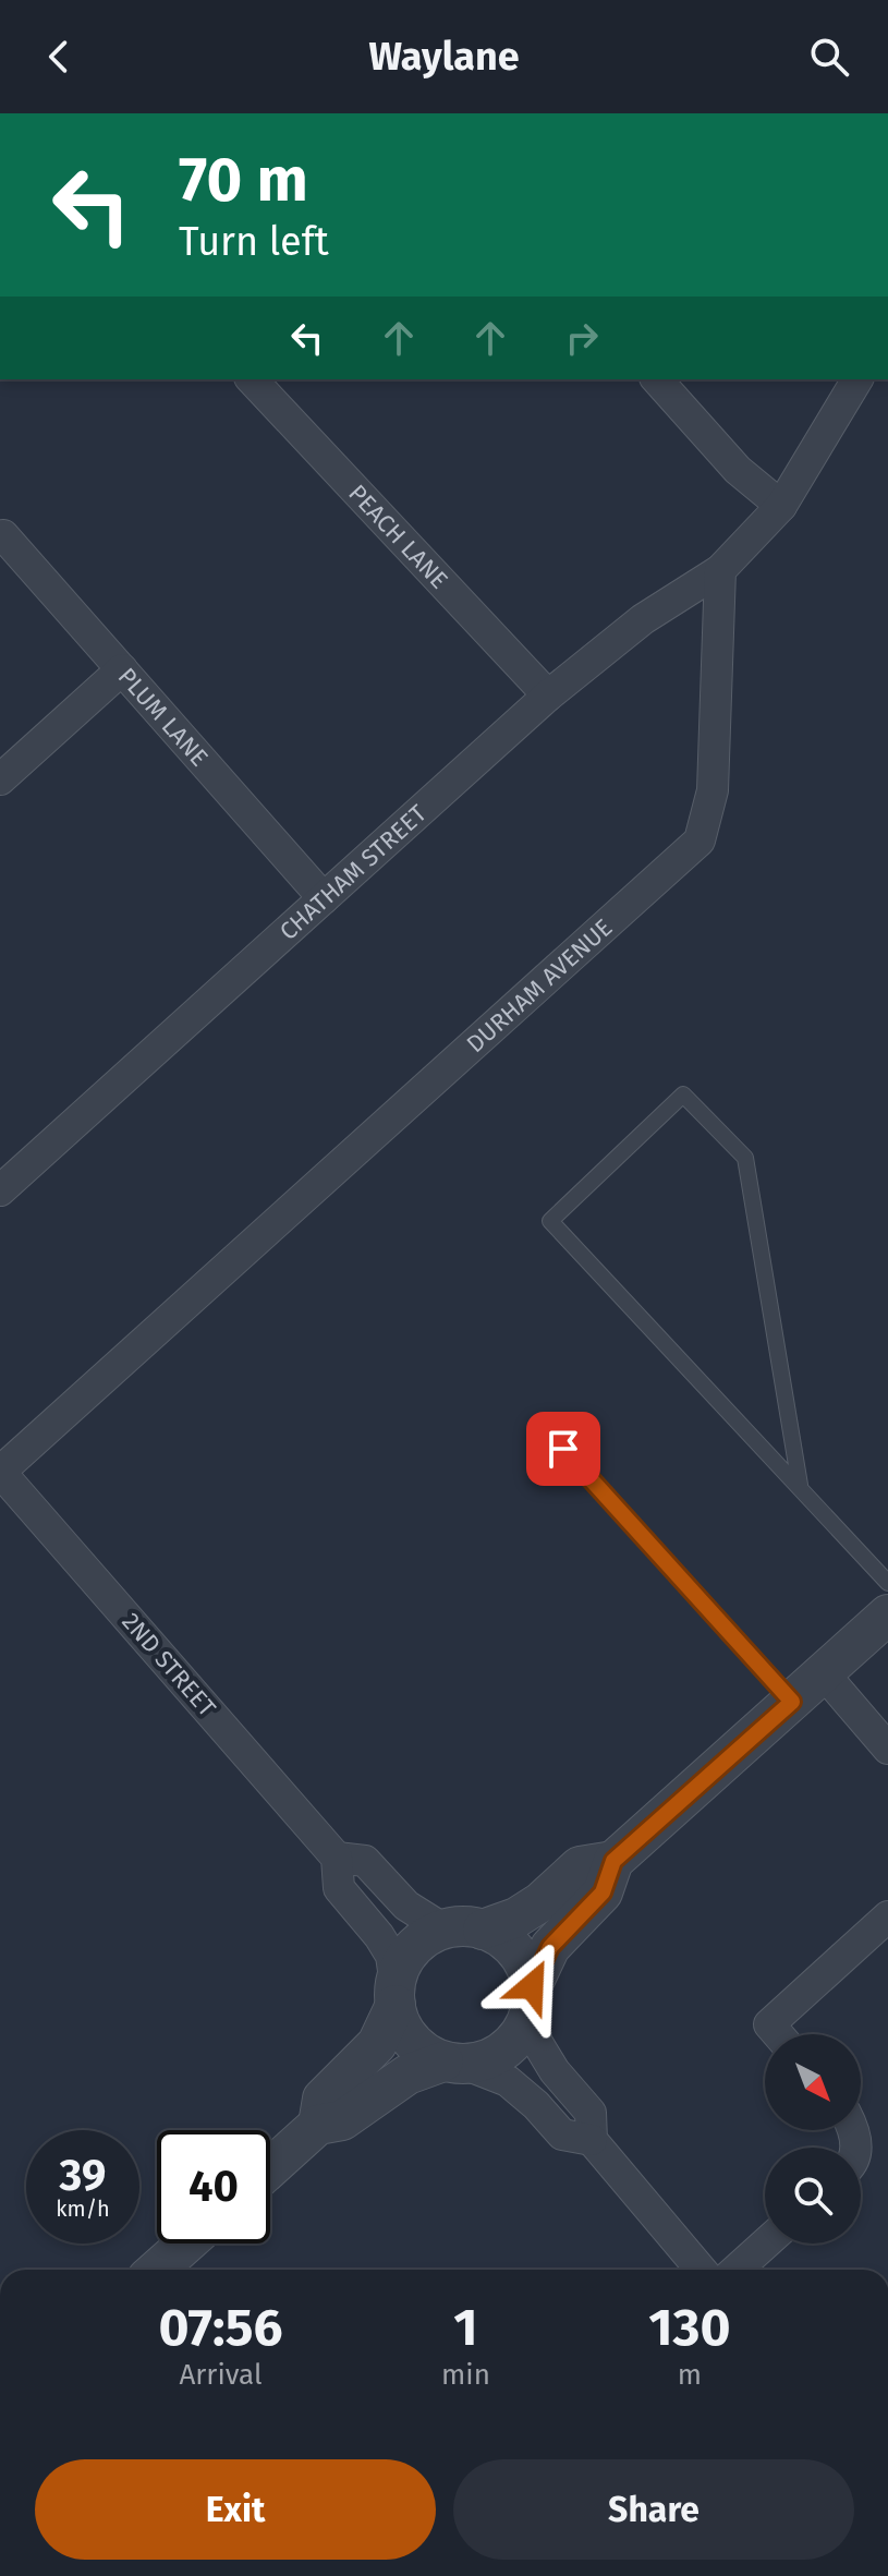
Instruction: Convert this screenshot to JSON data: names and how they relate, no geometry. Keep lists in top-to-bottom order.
{
  "streets": {
    "street": [
      "PEACH LANE",
      "PLUM LANE",
      "CHATHAM STREET",
      "DURHAM AVENUE",
      "2ND STREET"
    ]
  },
  "crossings": [
    ["PEACH LANE", "CHATHAM STREET"],
    ["PLUM LANE", "CHATHAM STREET"],
    ["CHATHAM STREET", "DURHAM AVENUE"],
    ["DURHAM AVENUE", "2ND STREET"]
  ],
  "north": "bottom right",
  "page": {
    "header": "Waylane",
    "turn": ["70 m", "Turn left"],
    "speed": "39 km/h",
    "limit": "40",
    "eta": [
      "07:56",
      "Arrival",
      "1",
      "min",
      "130",
      "m"
    ],
    "buttons": ["Exit", "Share"]
  }
}
